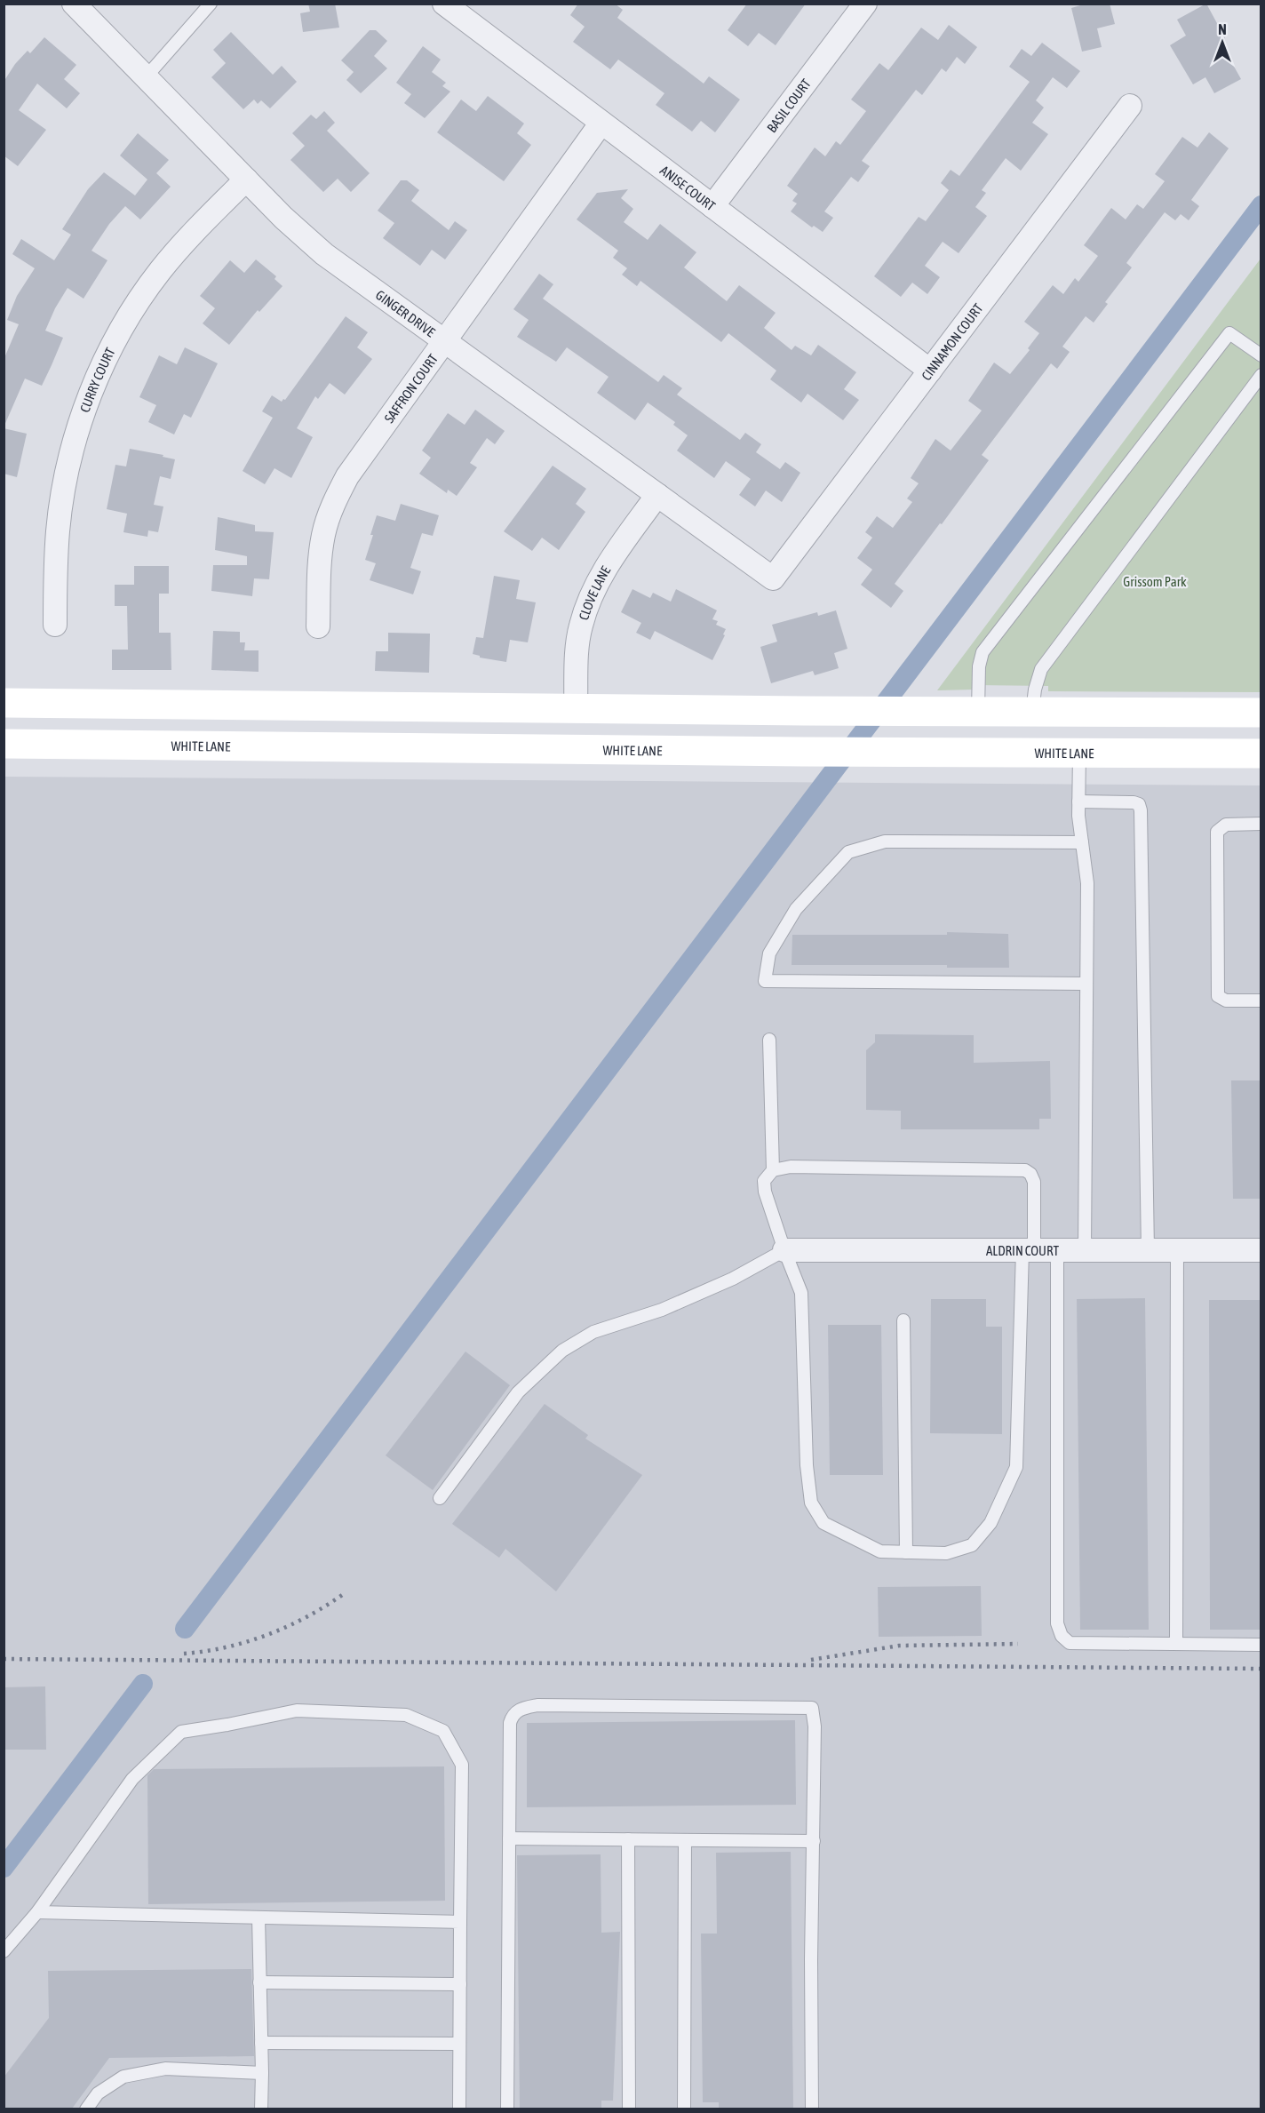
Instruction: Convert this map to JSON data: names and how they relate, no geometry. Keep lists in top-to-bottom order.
{
  "streets": {
    "main road": ["WHITE LANE"],
    "street": [
      "BASIL COURT",
      "ANISE COURT",
      "GINGER DRIVE",
      "CINNAMON COURT",
      "CURRY COURT",
      "SAFFRON COURT",
      "CLOVE LANE",
      "ALDRIN COURT"
    ]
  },
  "crossings": [
    ["BASIL COURT", "ANISE COURT"],
    ["ANISE COURT", "CINNAMON COURT"],
    ["ANISE COURT", "SAFFRON COURT"],
    ["GINGER DRIVE", "CINNAMON COURT"],
    ["GINGER DRIVE", "CURRY COURT"],
    ["GINGER DRIVE", "SAFFRON COURT"],
    ["GINGER DRIVE", "CLOVE LANE"]
  ],
  "parks": ["Grissom Park"],
  "north": "top"
}
